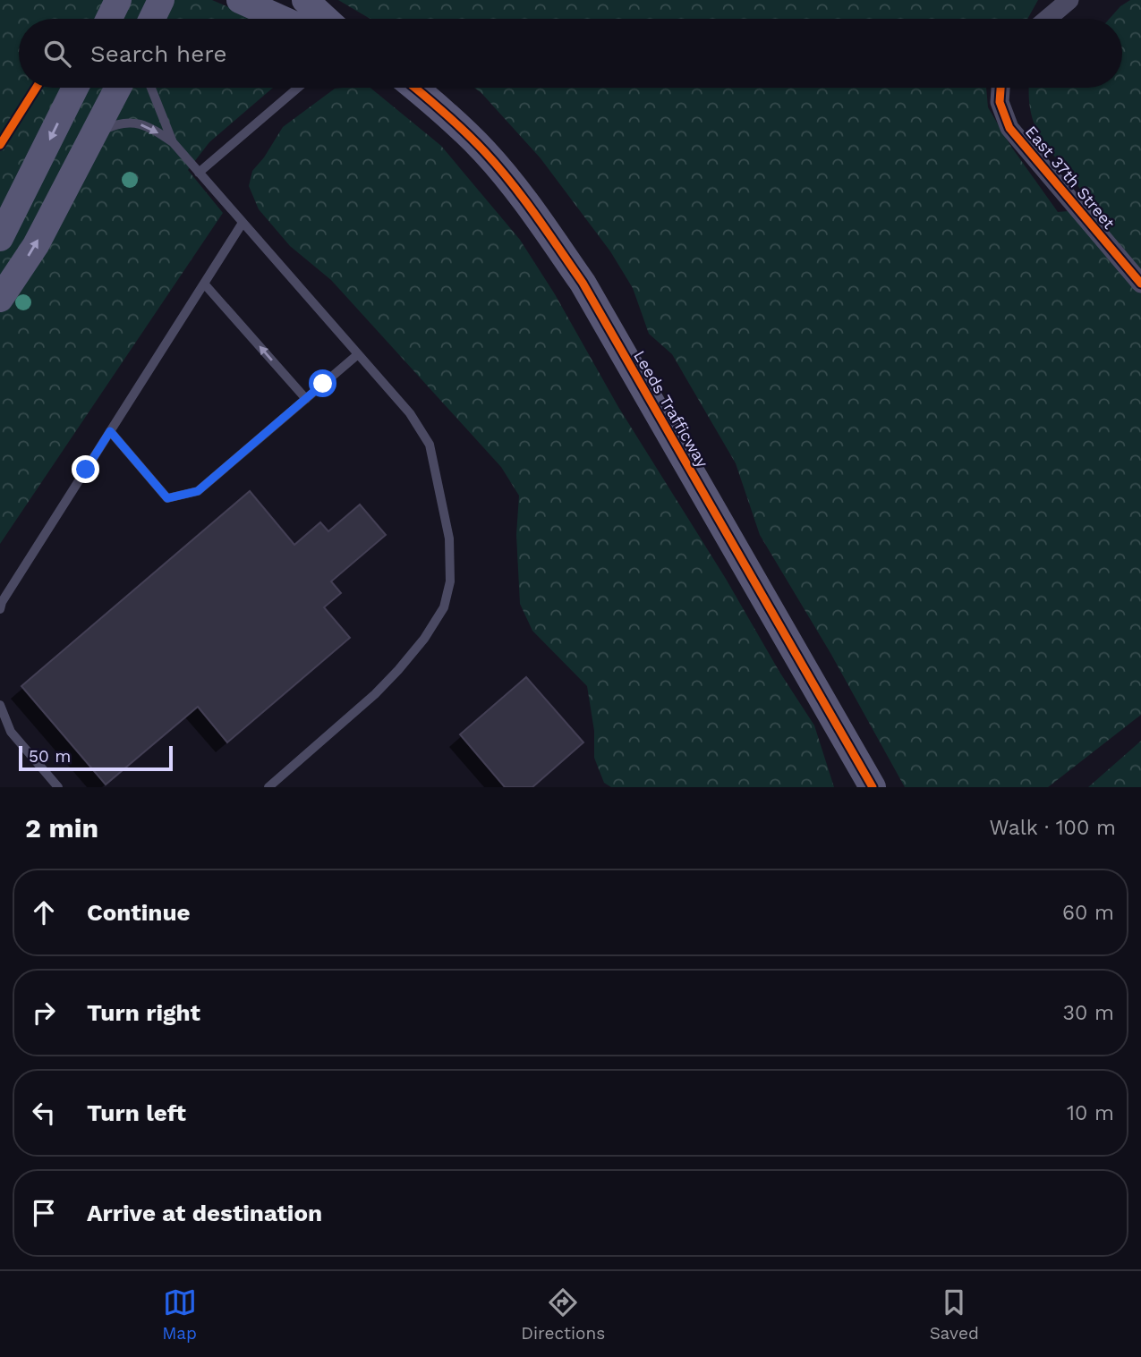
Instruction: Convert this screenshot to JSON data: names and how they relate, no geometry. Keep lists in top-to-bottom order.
{
  "streets": {
    "main road": ["Leeds Trafficway"],
    "street": ["East 37th Street"]
  },
  "scale_bar": "50 m",
  "page": {
    "search": "Search here",
    "scale": "50 m",
    "heading": ["2 min", "Walk · 100 m"],
    "list": [
      ["Continue", "60 m"],
      ["Turn right", "30 m"],
      ["Turn left", "10 m"],
      "Arrive at destination"
    ],
    "nav": ["Map", "Directions", "Saved"]
  }
}
